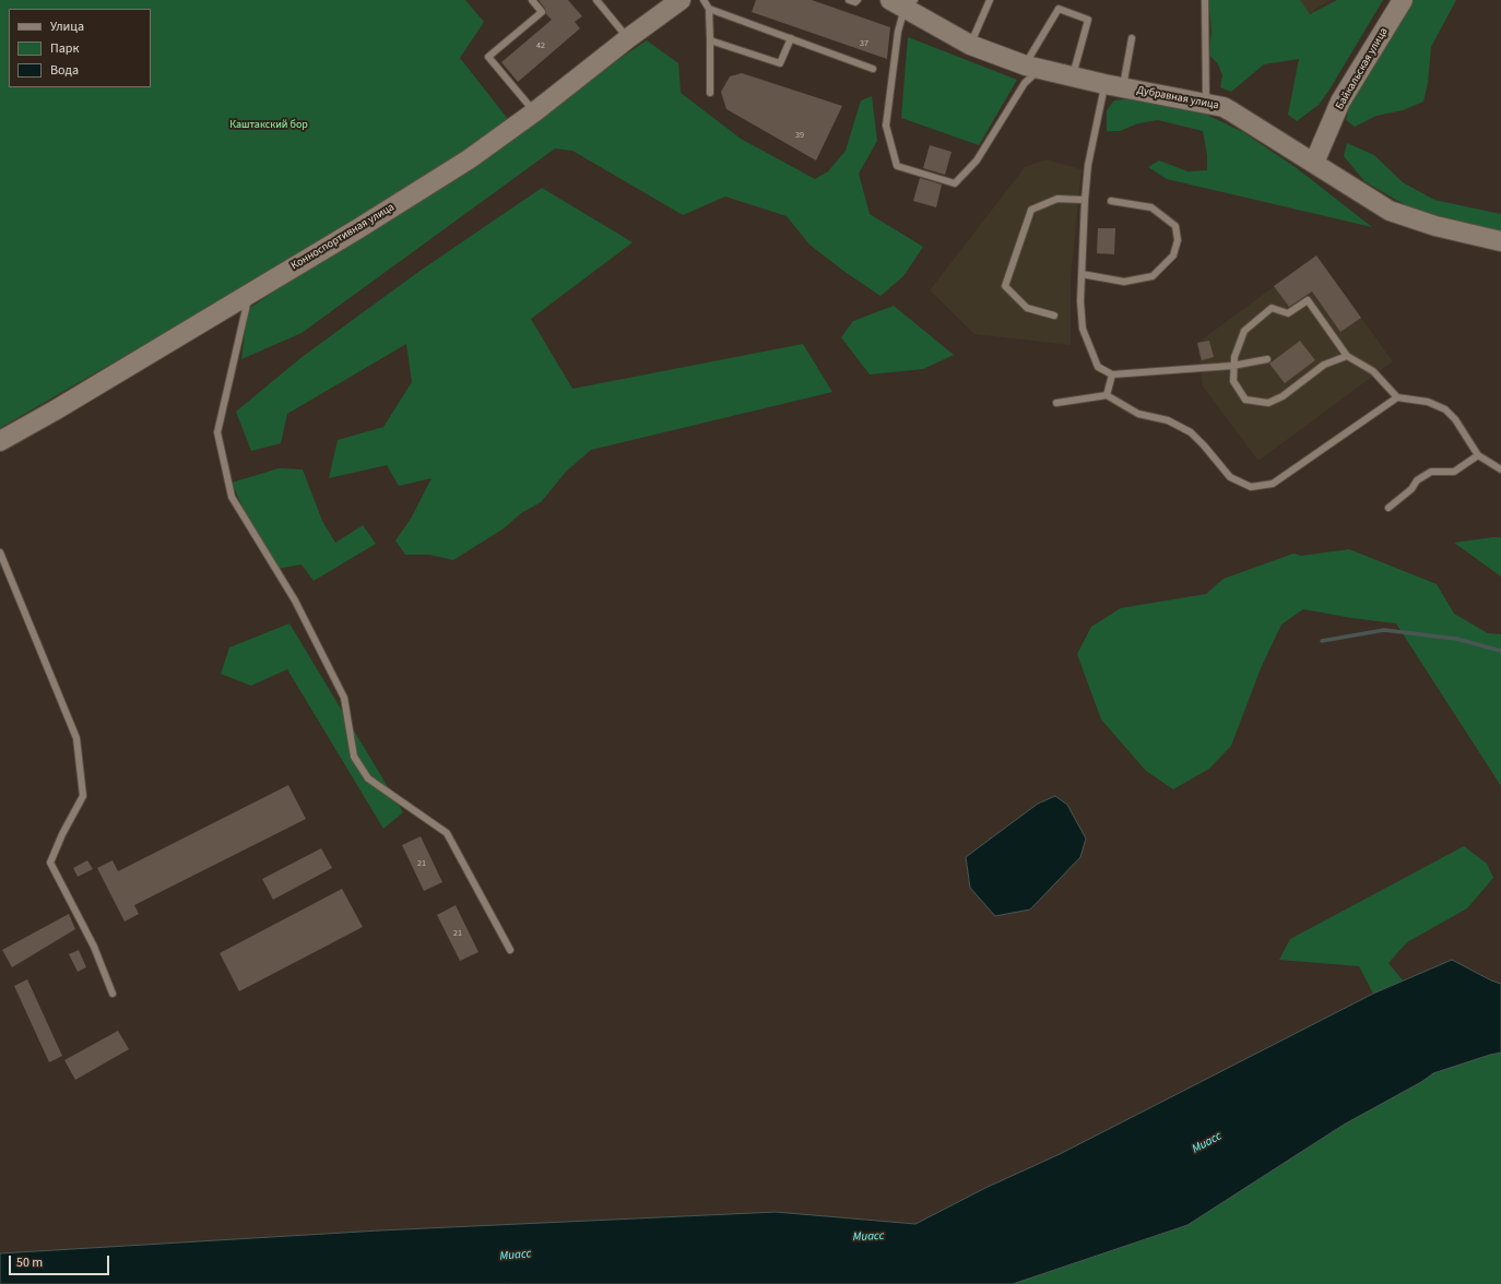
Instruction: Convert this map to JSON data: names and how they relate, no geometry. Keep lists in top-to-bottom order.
{
  "streets": {
    "main road": ["Байкальская улица", "Дубравная улица", "Конноспортивная улица"]
  },
  "crossings": [
    ["Байкальская улица", "Дубравная улица"]
  ],
  "water": ["Миасс"],
  "parks": ["Каштакский бор"],
  "house_numbers": [
    "37",
    "42",
    "39",
    "21",
    "21"
  ],
  "legend": ["Улица", "Парк", "Вода"],
  "scale_bar": "50 m"
}
